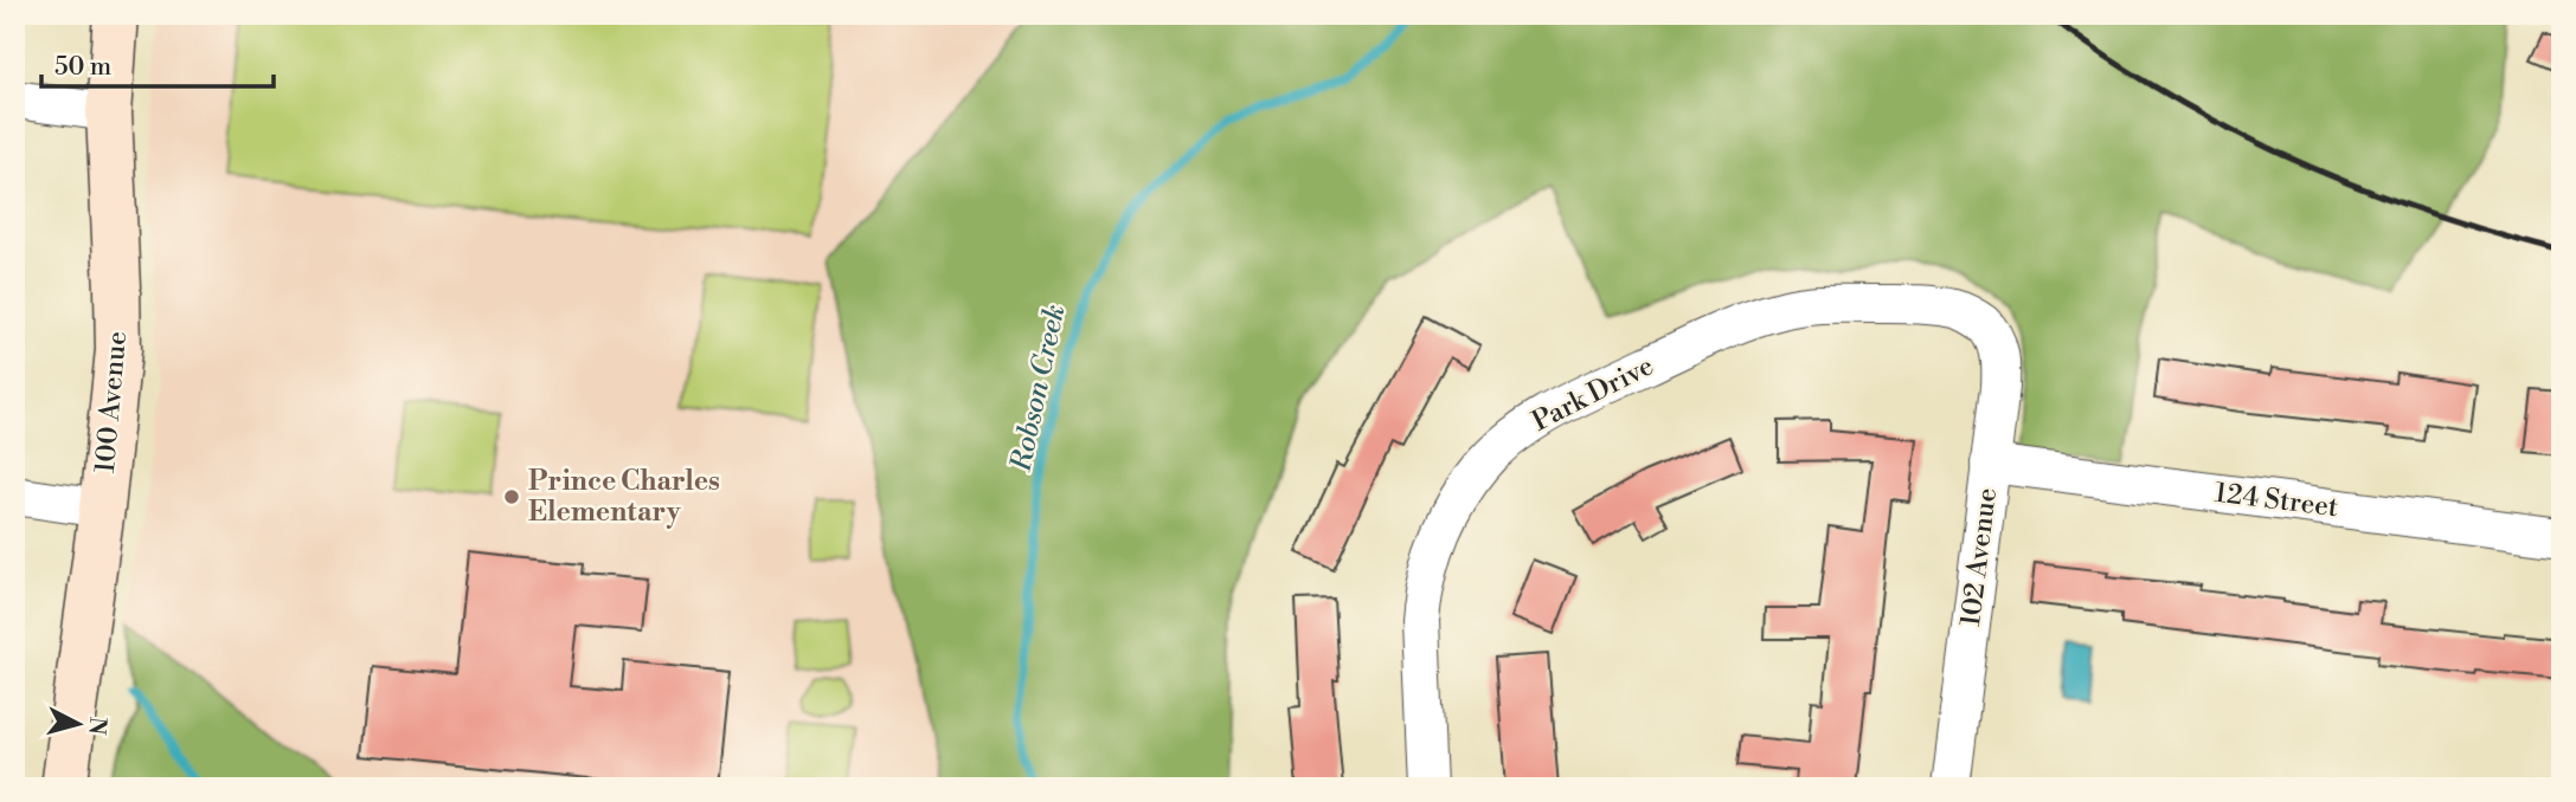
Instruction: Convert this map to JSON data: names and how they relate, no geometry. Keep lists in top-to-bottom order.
{
  "streets": {
    "street": [
      "Park Drive",
      "100 Avenue",
      "124 Street",
      "102 Avenue"
    ]
  },
  "crossings": [
    ["Park Drive", "102 Avenue"],
    ["124 Street", "102 Avenue"]
  ],
  "water": ["Robson Creek"],
  "places": ["Prince Charles Elementary"],
  "scale_bar": "50 m",
  "north": "right"
}
